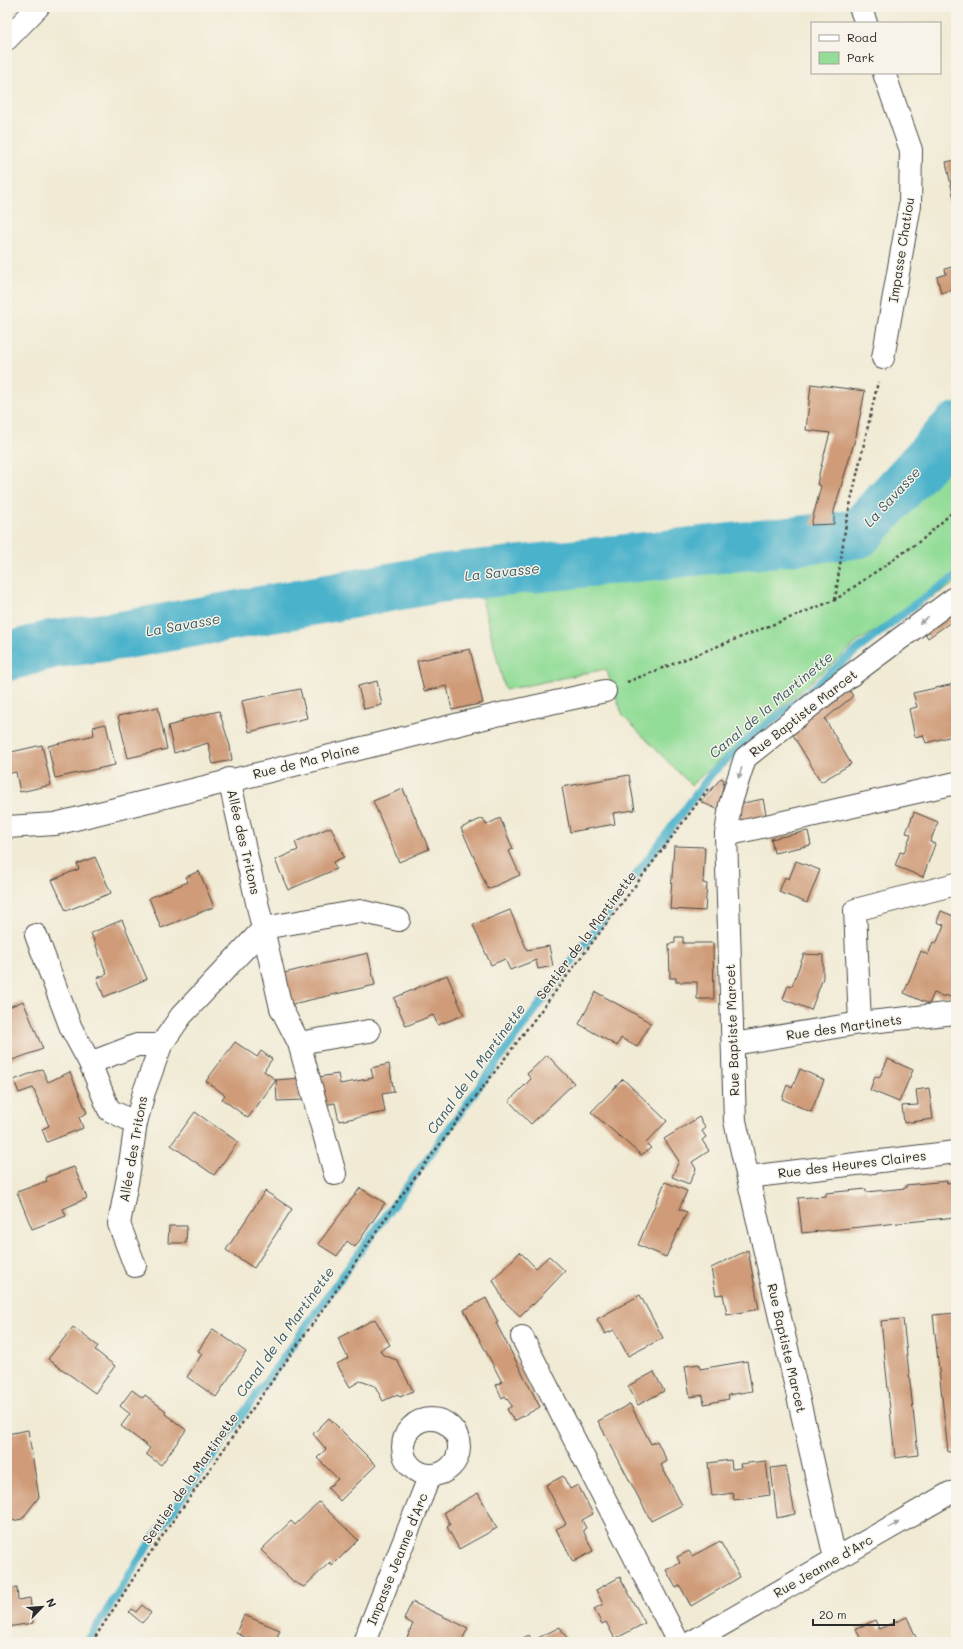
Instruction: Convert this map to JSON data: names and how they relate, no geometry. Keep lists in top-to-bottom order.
{
  "streets": {
    "street": [
      "Impasse Chatiou",
      "Rue Baptiste Marcet",
      "Rue de Ma Plaine",
      "Allée des Tritons",
      "Rue des Martinets",
      "Rue des Heures Claires",
      "Impasse Jeanne d'Arc",
      "Rue Jeanne d'Arc"
    ],
    "path": ["Sentier de la Martinette"]
  },
  "crossings": [
    ["Rue Baptiste Marcet", "Rue des Martinets"],
    ["Rue Baptiste Marcet", "Rue des Heures Claires"],
    ["Rue Baptiste Marcet", "Rue Jeanne d'Arc"],
    ["Rue de Ma Plaine", "Allée des Tritons"]
  ],
  "one_way": ["Rue Jeanne d'Arc"],
  "water": ["La Savasse", "Canal de la Martinette"],
  "legend": ["Road", "Park"],
  "scale_bar": "20 m",
  "north": "top right"
}
